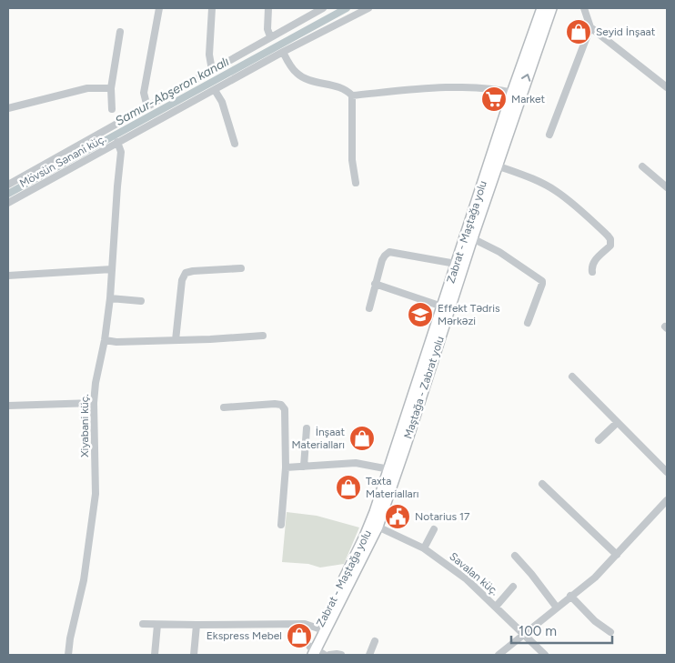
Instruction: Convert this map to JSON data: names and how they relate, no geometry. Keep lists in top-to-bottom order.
{
  "streets": {
    "main road": ["Zabrat - Maştağa yolu", "Maştağa - Zabrat yolu"],
    "street": ["Mövsün Sənani küç.", "Xiyabani küç.", "Savalan küç."]
  },
  "crossings": [
    ["Mövsün Sənani küç.", "Xiyabani küç."],
    ["Zabrat - Maştağa yolu", "Maştağa - Zabrat yolu"],
    ["Maştağa - Zabrat yolu", "Savalan küç."]
  ],
  "water": ["Samur-Abşeron kanalı"],
  "places": {
    "shop": [
      "Seyid İnşaat",
      "İnşaat Materialları",
      "Taxta Materialları",
      "Ekspress Mebel"
    ],
    "supermarket": ["Market"],
    "school or university": ["Effekt Tədris Mərkəzi"],
    "public building": ["Notarius 17"]
  },
  "scale_bar": "100 m"
}
